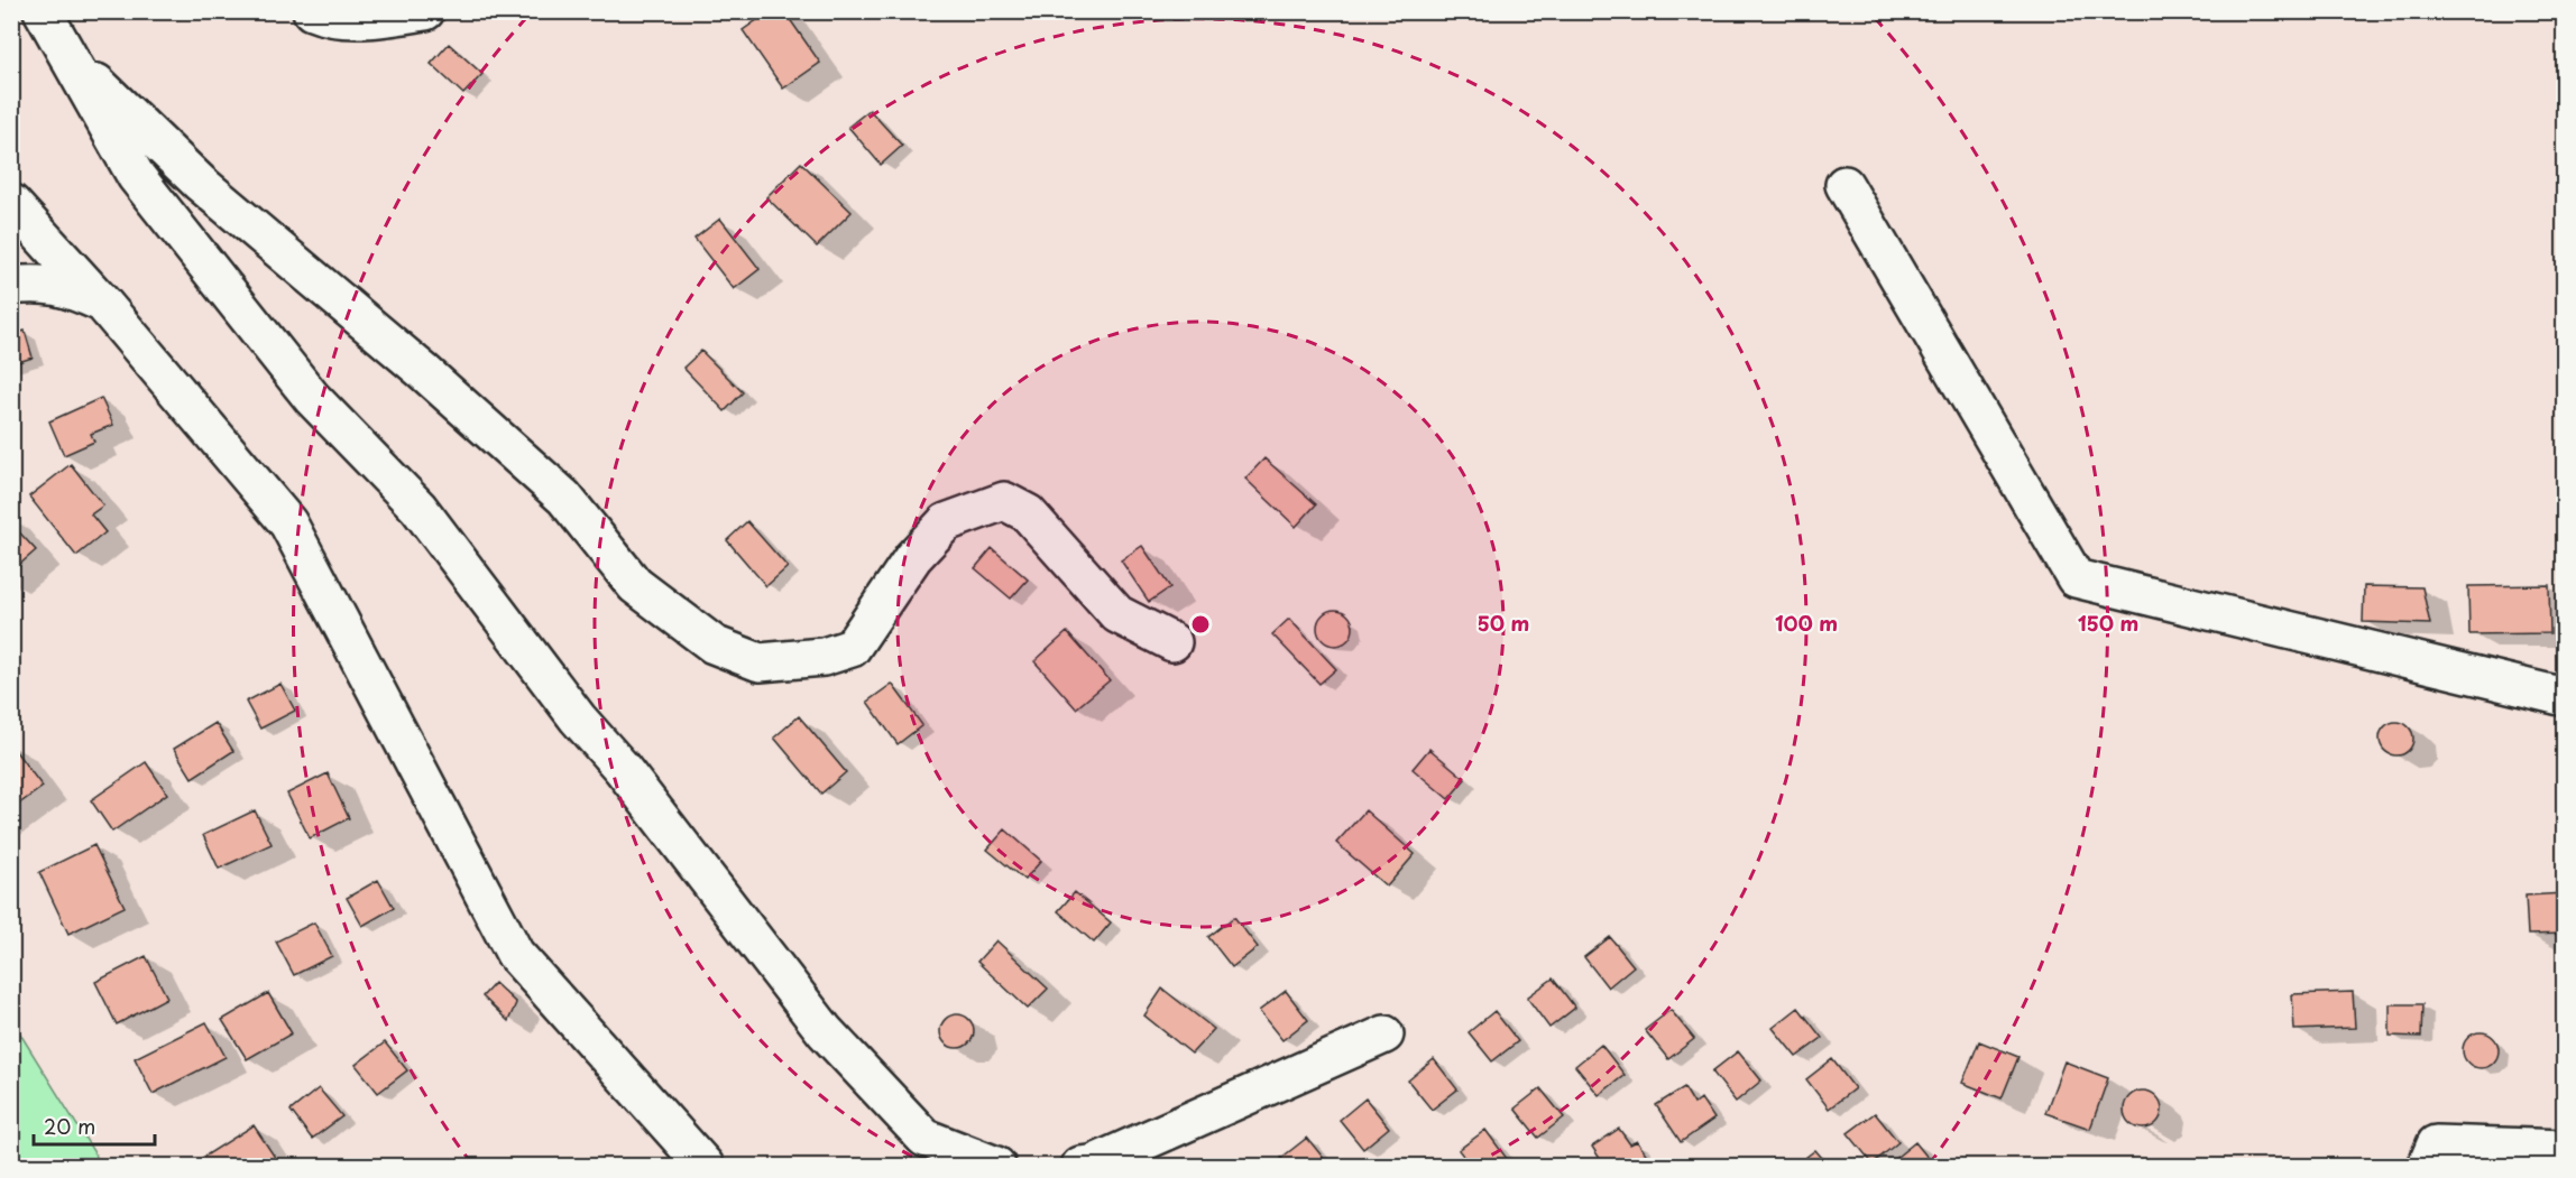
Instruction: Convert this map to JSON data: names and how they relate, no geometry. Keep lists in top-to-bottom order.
{
  "scale_bar": "20 m",
  "rings": ["50 m", "100 m", "150 m"]
}
